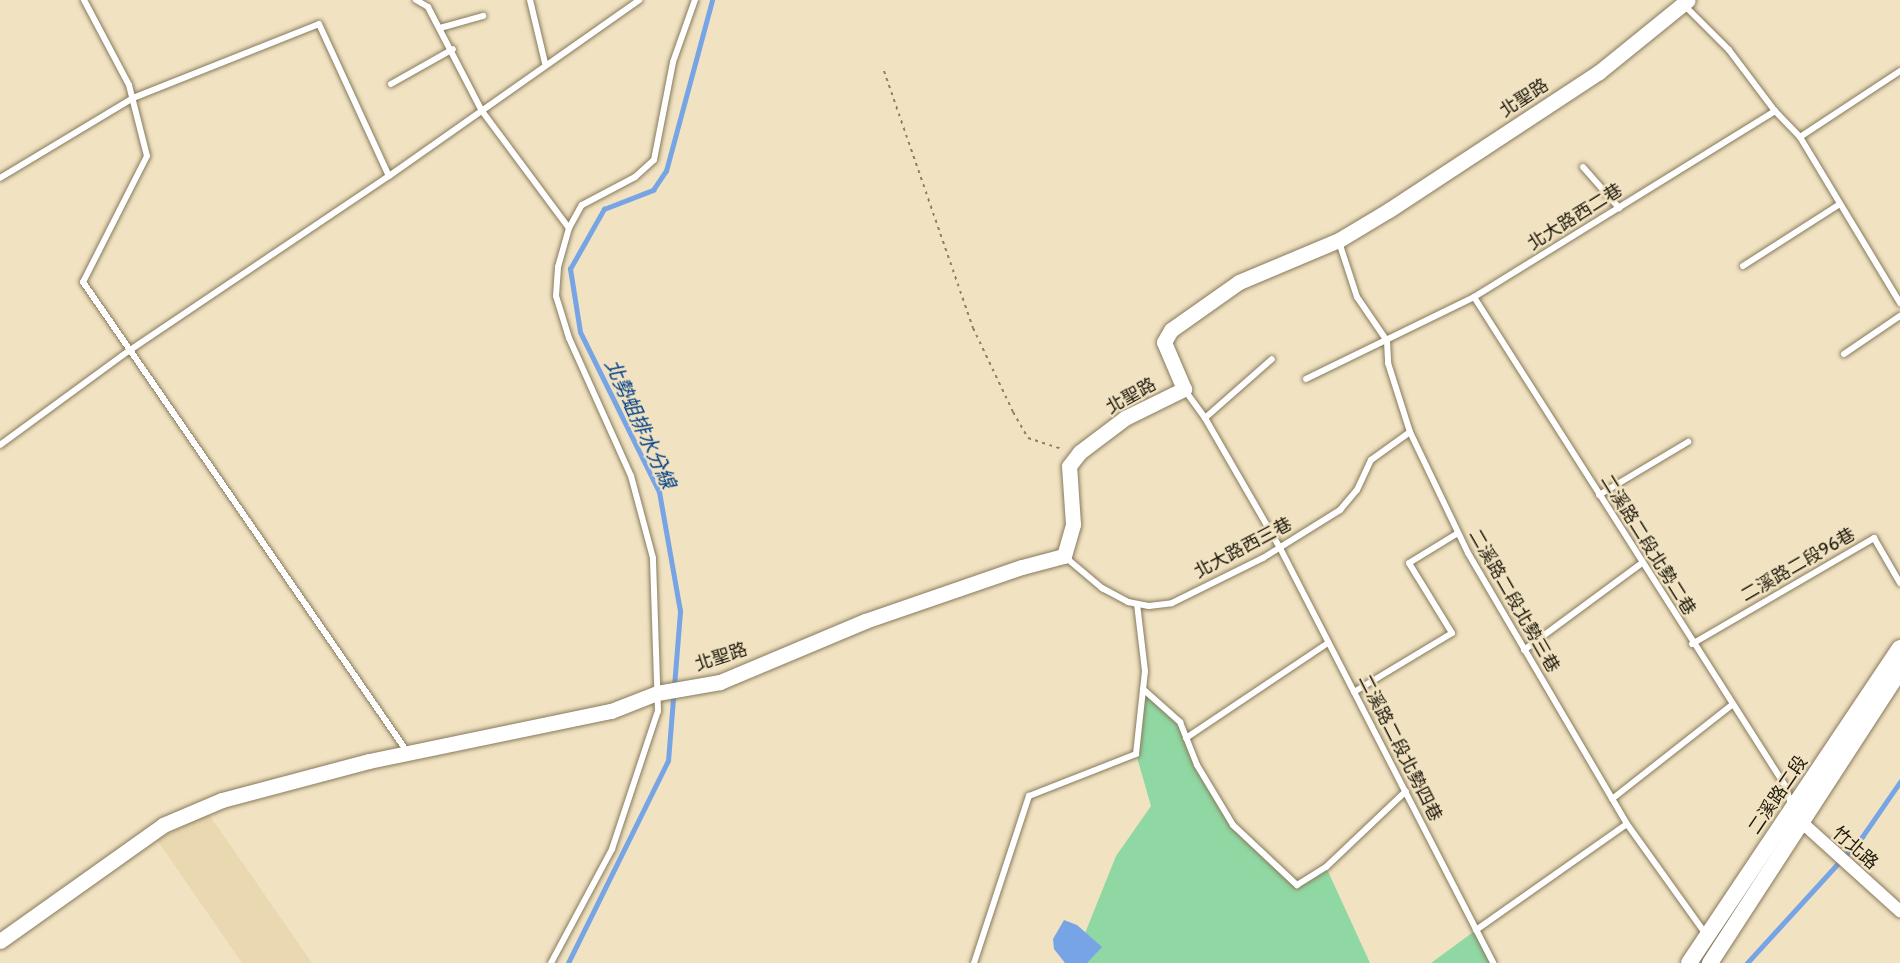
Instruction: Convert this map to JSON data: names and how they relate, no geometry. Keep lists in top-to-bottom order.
{
  "streets": {
    "main road": ["二溪路二段"],
    "street": ["北聖路", "竹北路"],
    "lane": [
      "北大路西二巷",
      "二溪路二段北勢二巷",
      "北大路西三巷",
      "二溪路二段96巷",
      "二溪路二段北勢三巷",
      "二溪路二段北勢四巷"
    ]
  },
  "crossings": [
    ["北聖路", "北大路西三巷"],
    ["北聖路", "二溪路二段北勢三巷"],
    ["北聖路", "二溪路二段北勢四巷"],
    ["北大路西二巷", "二溪路二段北勢二巷"],
    ["北大路西二巷", "二溪路二段北勢三巷"],
    ["二溪路二段北勢二巷", "二溪路二段96巷"],
    ["二溪路二段北勢二巷", "二溪路二段"],
    ["二溪路二段北勢二巷", "竹北路"],
    ["北大路西三巷", "二溪路二段北勢三巷"],
    ["北大路西三巷", "二溪路二段北勢四巷"],
    ["二溪路二段北勢三巷", "二溪路二段"],
    ["二溪路二段", "竹北路"]
  ],
  "water": ["北勢蛆排水分線"]
}
